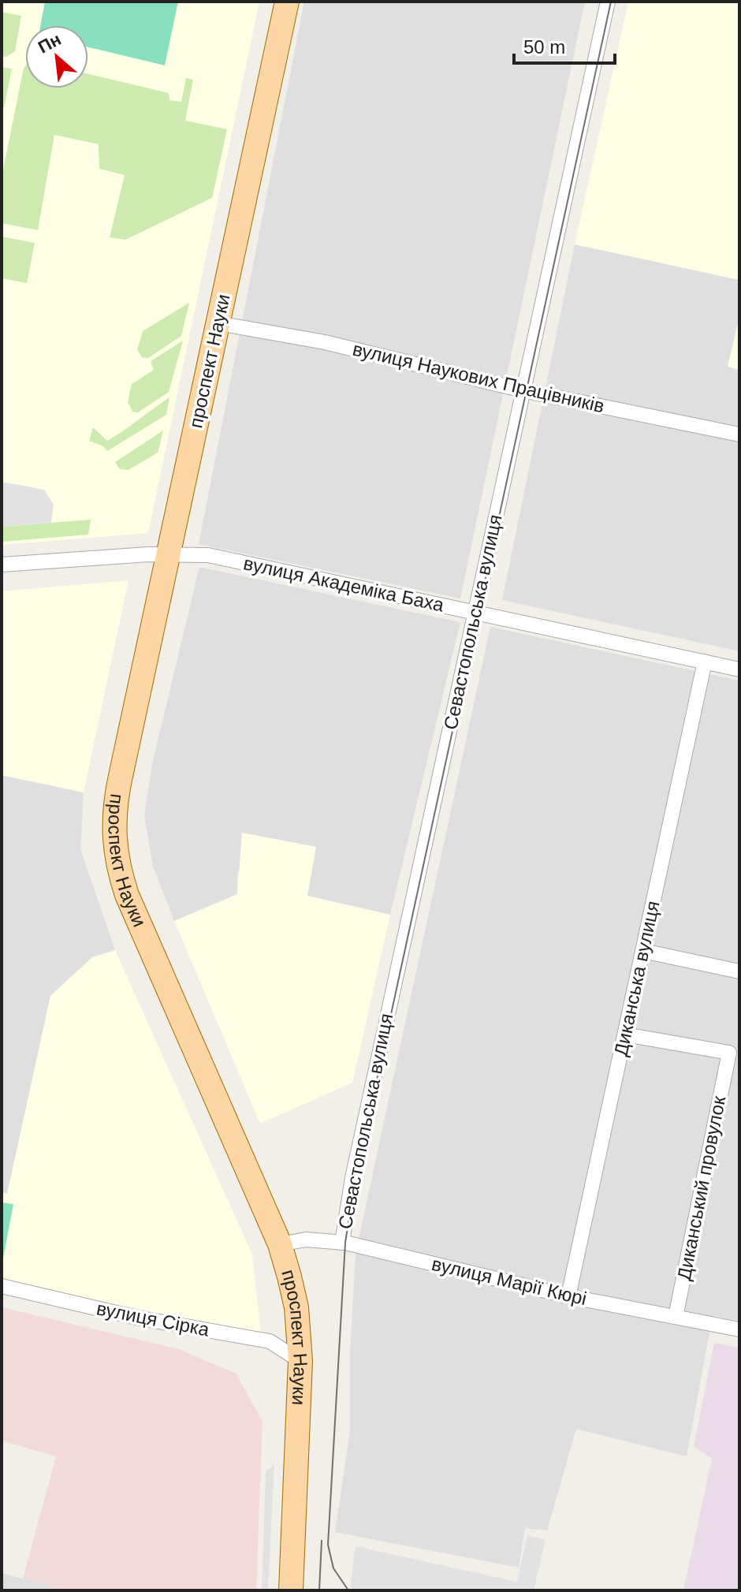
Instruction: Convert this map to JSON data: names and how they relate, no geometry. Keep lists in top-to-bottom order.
{
  "streets": {
    "main road": ["проспект Науки"],
    "street": [
      "вулиця Наукових Працівників",
      "вулиця Академіка Баха",
      "Севастопольська вулиця",
      "Диканська вулиця",
      "Диканський провулок",
      "вулиця Марії Кюрі",
      "вулиця Сірка"
    ]
  },
  "crossings": [
    ["проспект Науки", "вулиця Наукових Працівників"],
    ["проспект Науки", "вулиця Академіка Баха"],
    ["проспект Науки", "вулиця Марії Кюрі"],
    ["проспект Науки", "вулиця Сірка"],
    ["вулиця Наукових Працівників", "Севастопольська вулиця"],
    ["вулиця Академіка Баха", "Севастопольська вулиця"],
    ["вулиця Академіка Баха", "Диканська вулиця"],
    ["Севастопольська вулиця", "вулиця Марії Кюрі"],
    ["Диканська вулиця", "Диканський провулок"],
    ["Диканська вулиця", "вулиця Марії Кюрі"],
    ["Диканський провулок", "вулиця Марії Кюрі"]
  ],
  "scale_bar": "50 m",
  "north": "top left"
}
